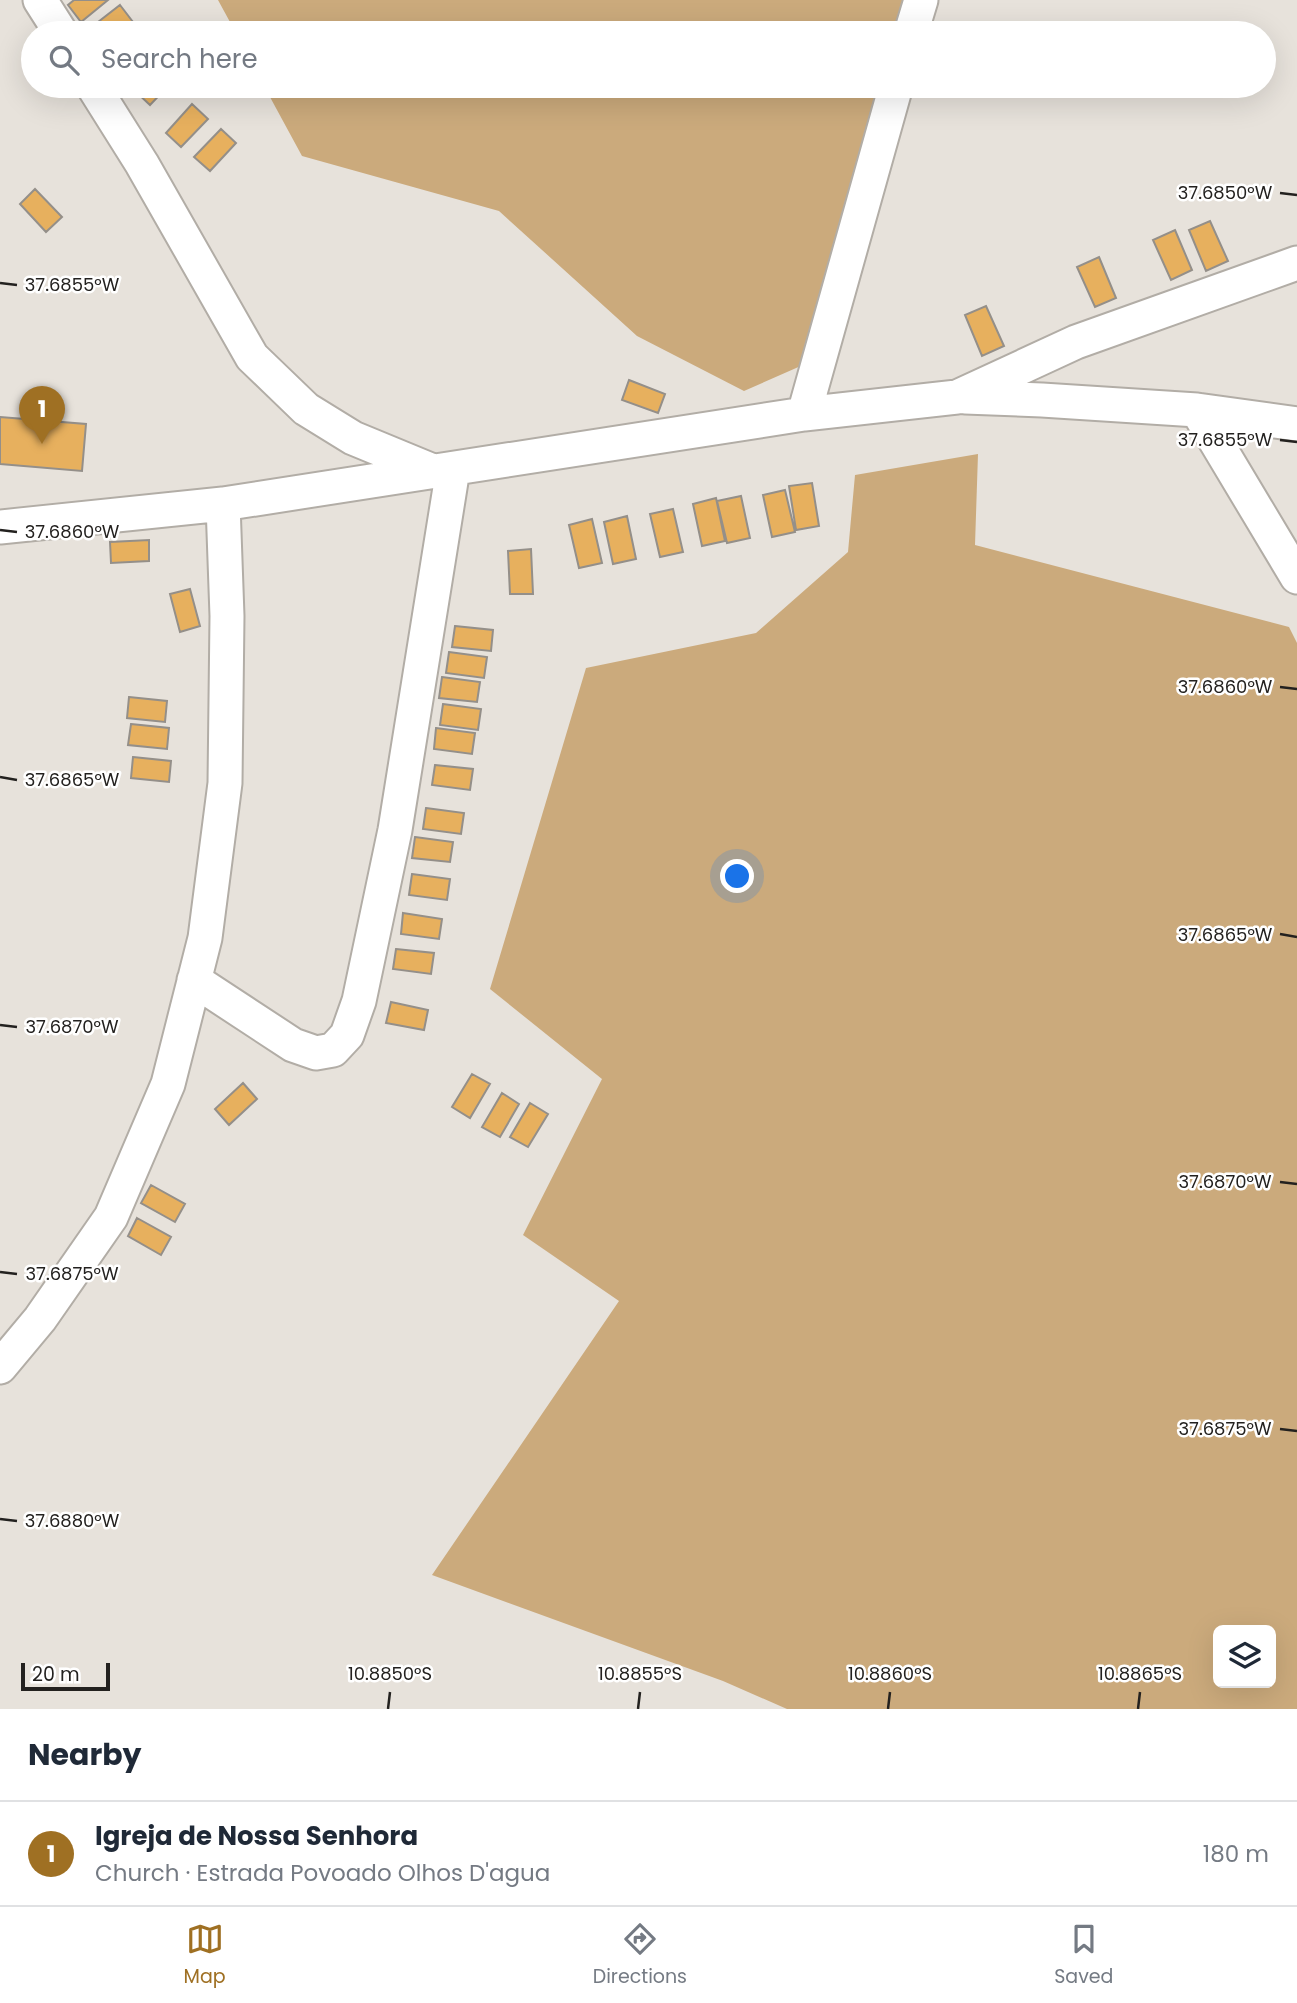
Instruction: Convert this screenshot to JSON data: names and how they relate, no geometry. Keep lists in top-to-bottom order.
{
  "scale_bar": "20 m",
  "page": {
    "search": "Search here",
    "pins": "1",
    "scale": "20 m",
    "heading": "Nearby",
    "list": [
      {
        "mark": "1",
        "name": "Igreja de Nossa Senhora",
        "note": "Church · Estrada Povoado Olhos D'agua",
        "value": "180 m"
      }
    ],
    "nav": ["Map", "Directions", "Saved"]
  },
  "coordinates": [
    "37.6850°W",
    "37.6855°W",
    "37.6860°W",
    "37.6865°W",
    "37.6870°W",
    "37.6875°W",
    "37.6880°W",
    "10.8850°S",
    "10.8855°S",
    "10.8860°S",
    "10.8865°S"
  ]
}
